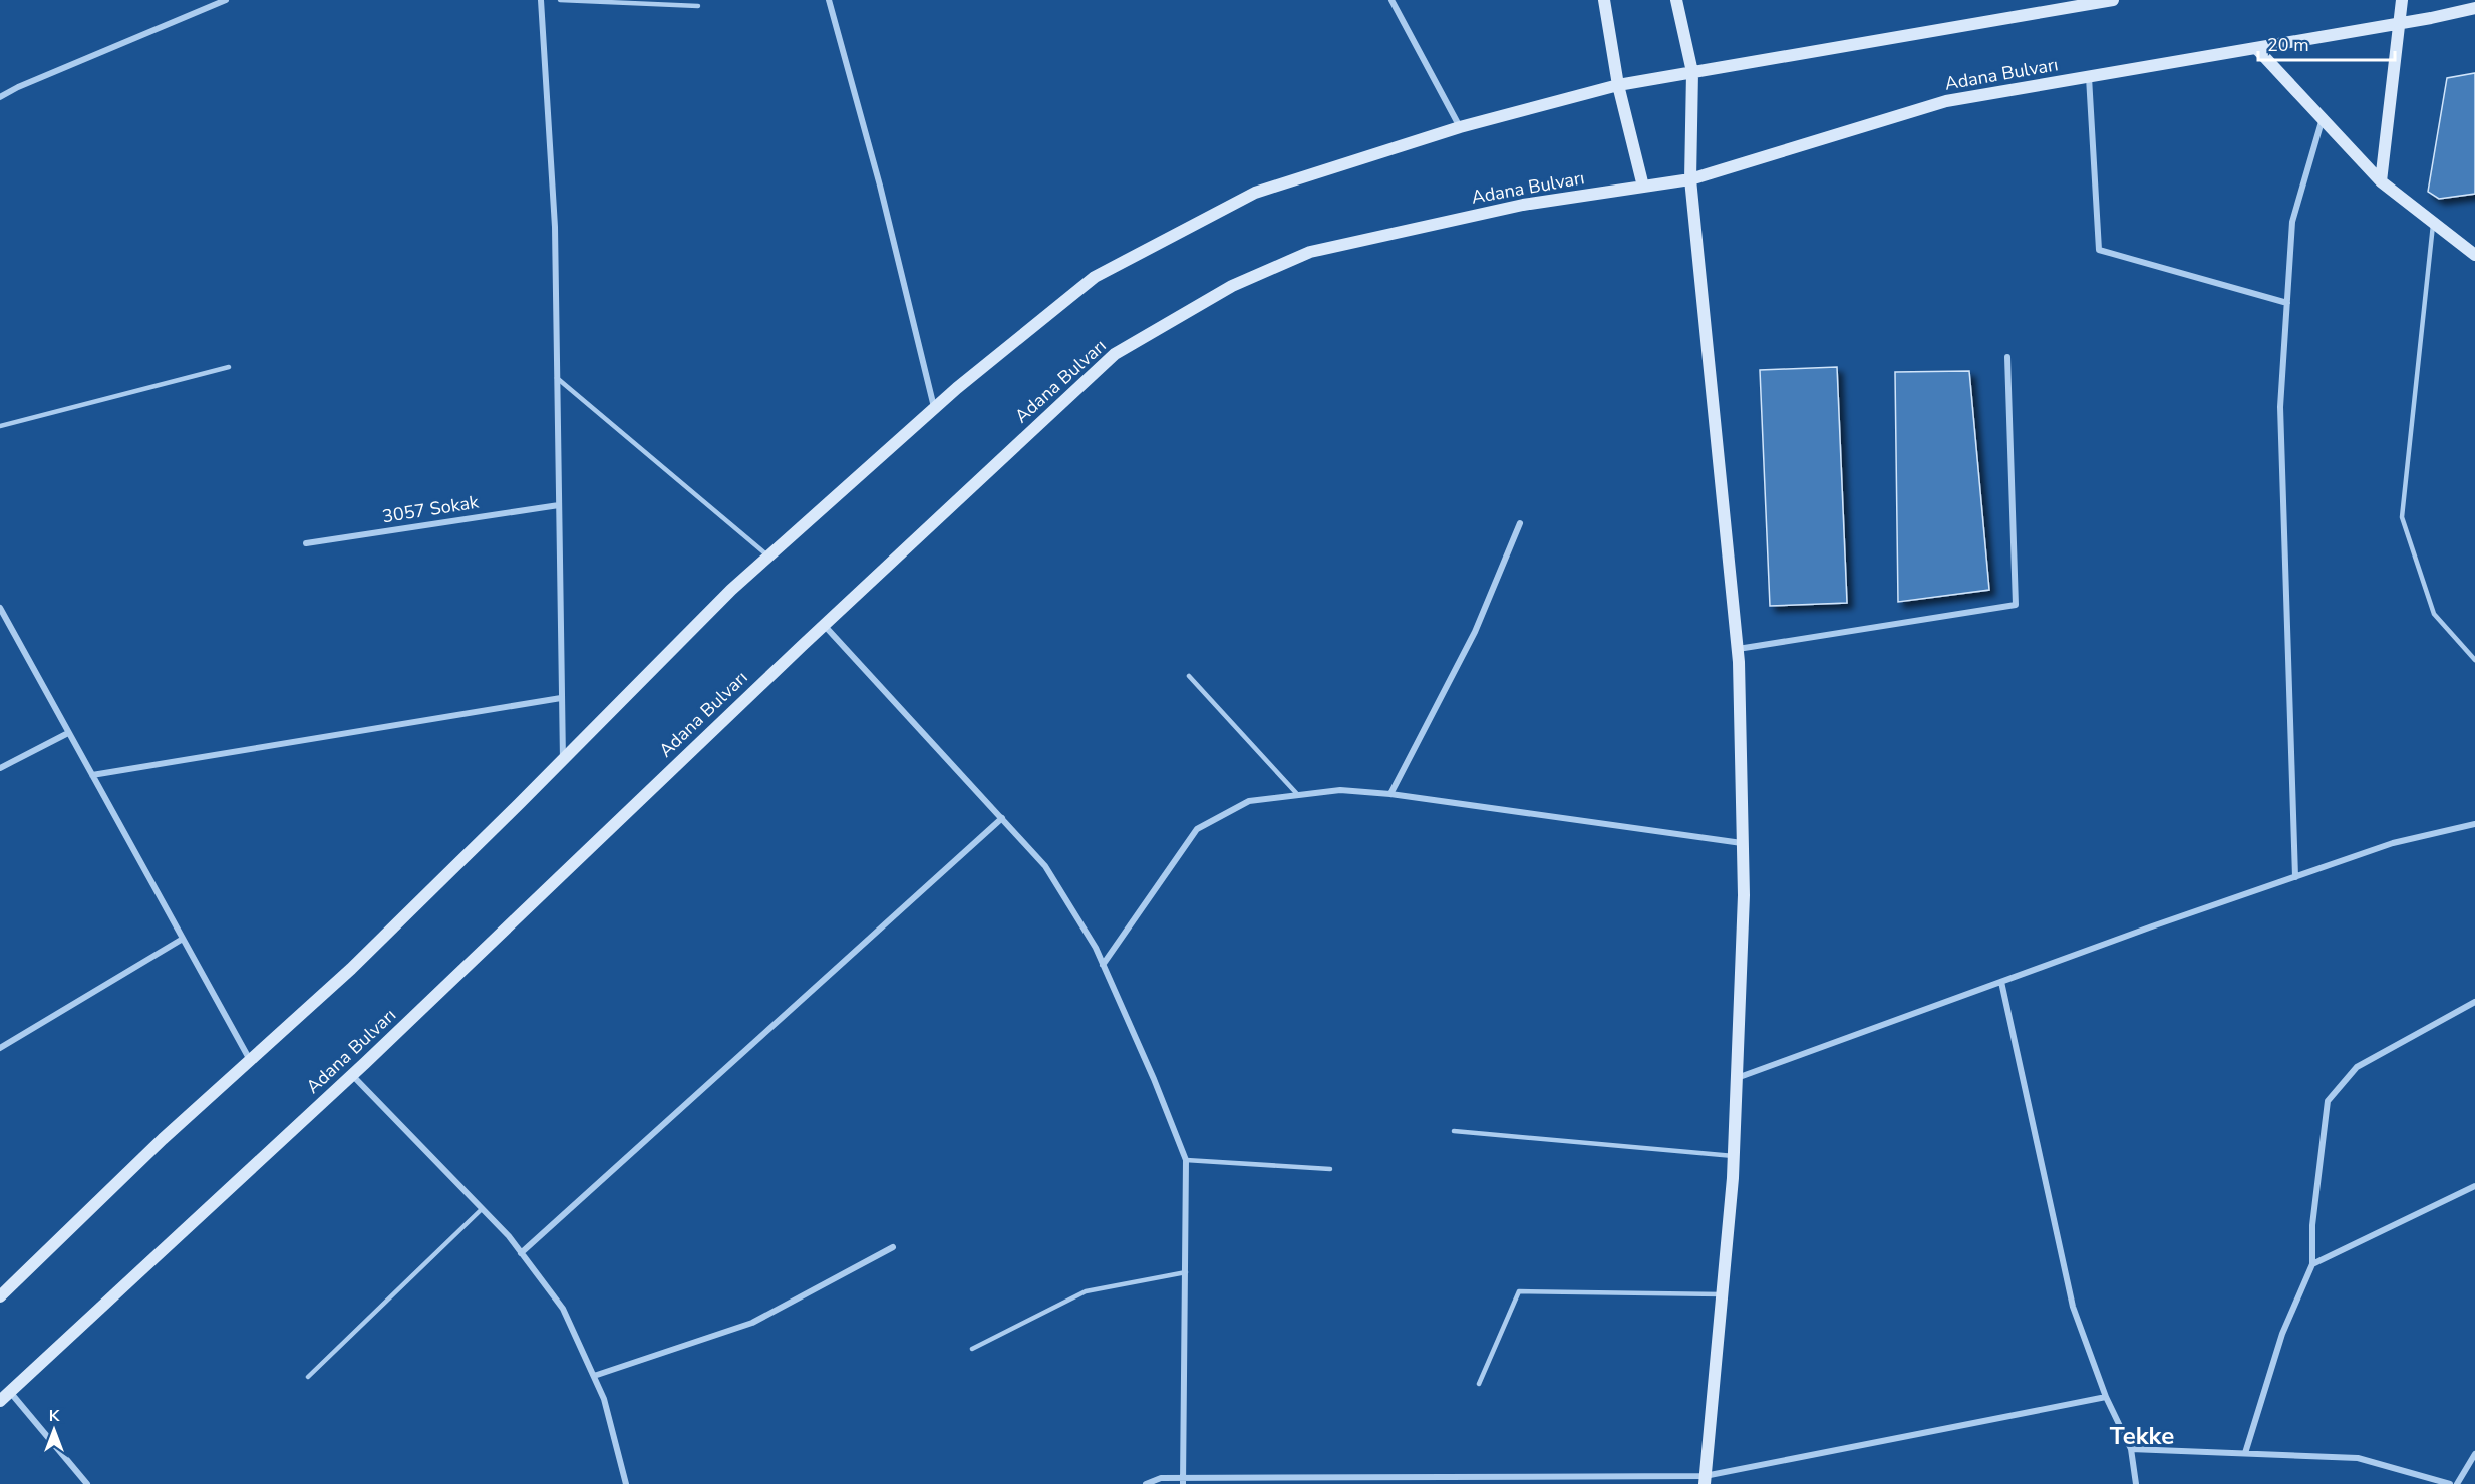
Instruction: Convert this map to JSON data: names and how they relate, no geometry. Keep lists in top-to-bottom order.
{
  "streets": {
    "main road": ["Adana Bulvarı"],
    "street": ["3057 Sokak"]
  },
  "districts": ["Tekke"],
  "scale_bar": "20 m",
  "north": "top"
}
